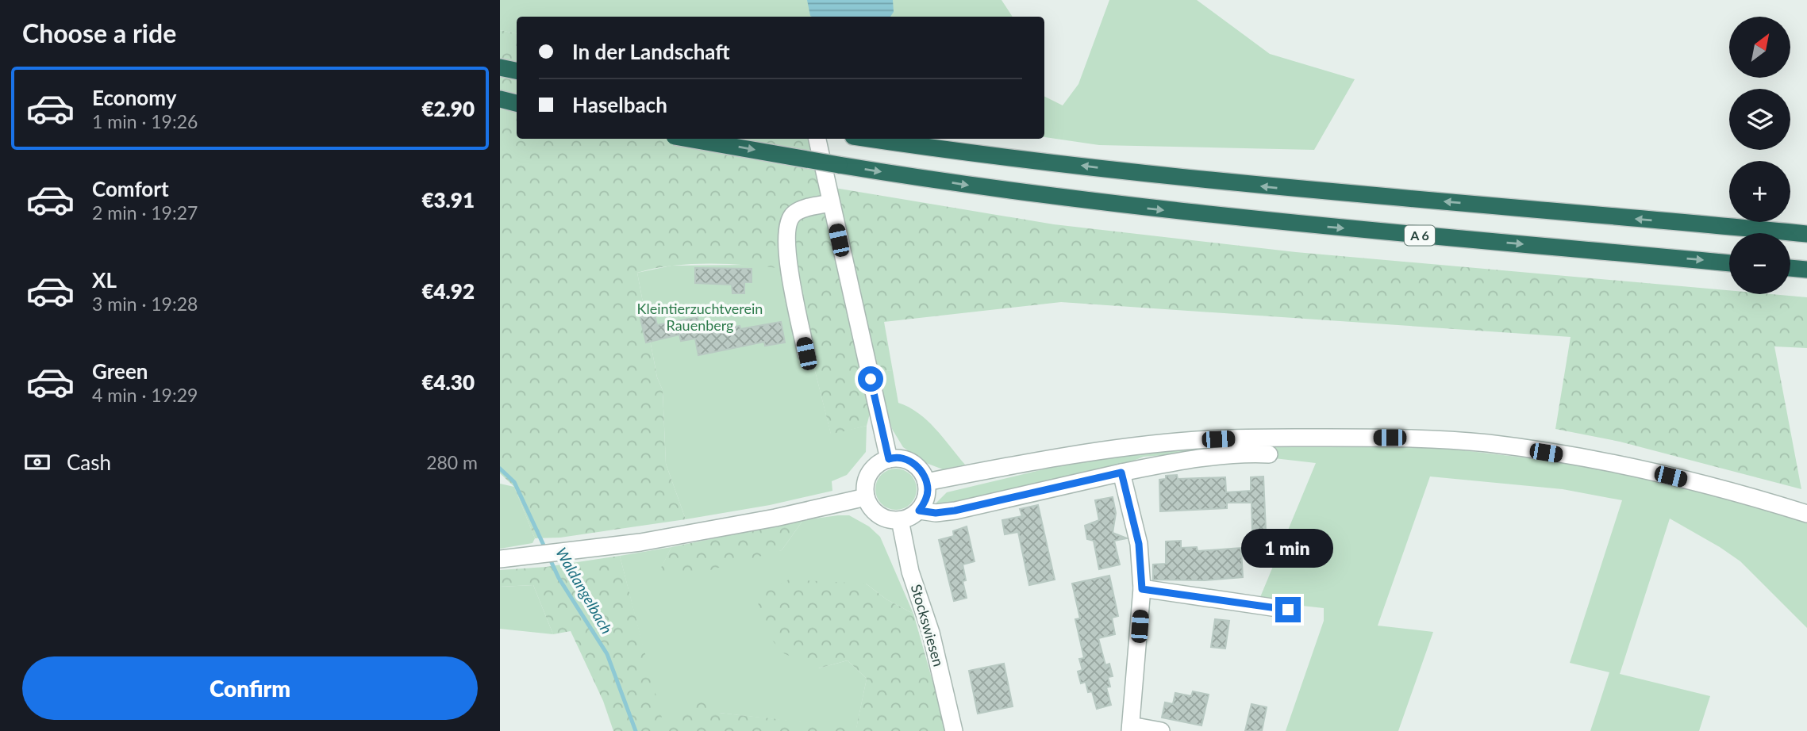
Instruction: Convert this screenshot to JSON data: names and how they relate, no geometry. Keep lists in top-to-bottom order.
{
  "streets": {
    "highway": ["A 6"],
    "street": ["Stockswiesen"]
  },
  "water": ["Waldangelbach"],
  "parks": ["Kleintierzuchtverein Rauenberg"],
  "north": "top right",
  "page": {
    "heading": "Choose a ride",
    "map_buttons": ["+", "−"],
    "banner": ["In der Landschaft", "Haselbach"],
    "list": [
      {
        "name": "Economy",
        "note": "1 min · 19:26",
        "value": "€2.90"
      },
      {
        "name": "Comfort",
        "note": "2 min · 19:27",
        "value": "€3.91"
      },
      {
        "name": "XL",
        "note": "3 min · 19:28",
        "value": "€4.92"
      },
      {
        "name": "Green",
        "note": "4 min · 19:29",
        "value": "€4.30"
      }
    ],
    "pay": ["Cash", "280 m"],
    "bubble": "1 min",
    "buttons": "Confirm"
  }
}
